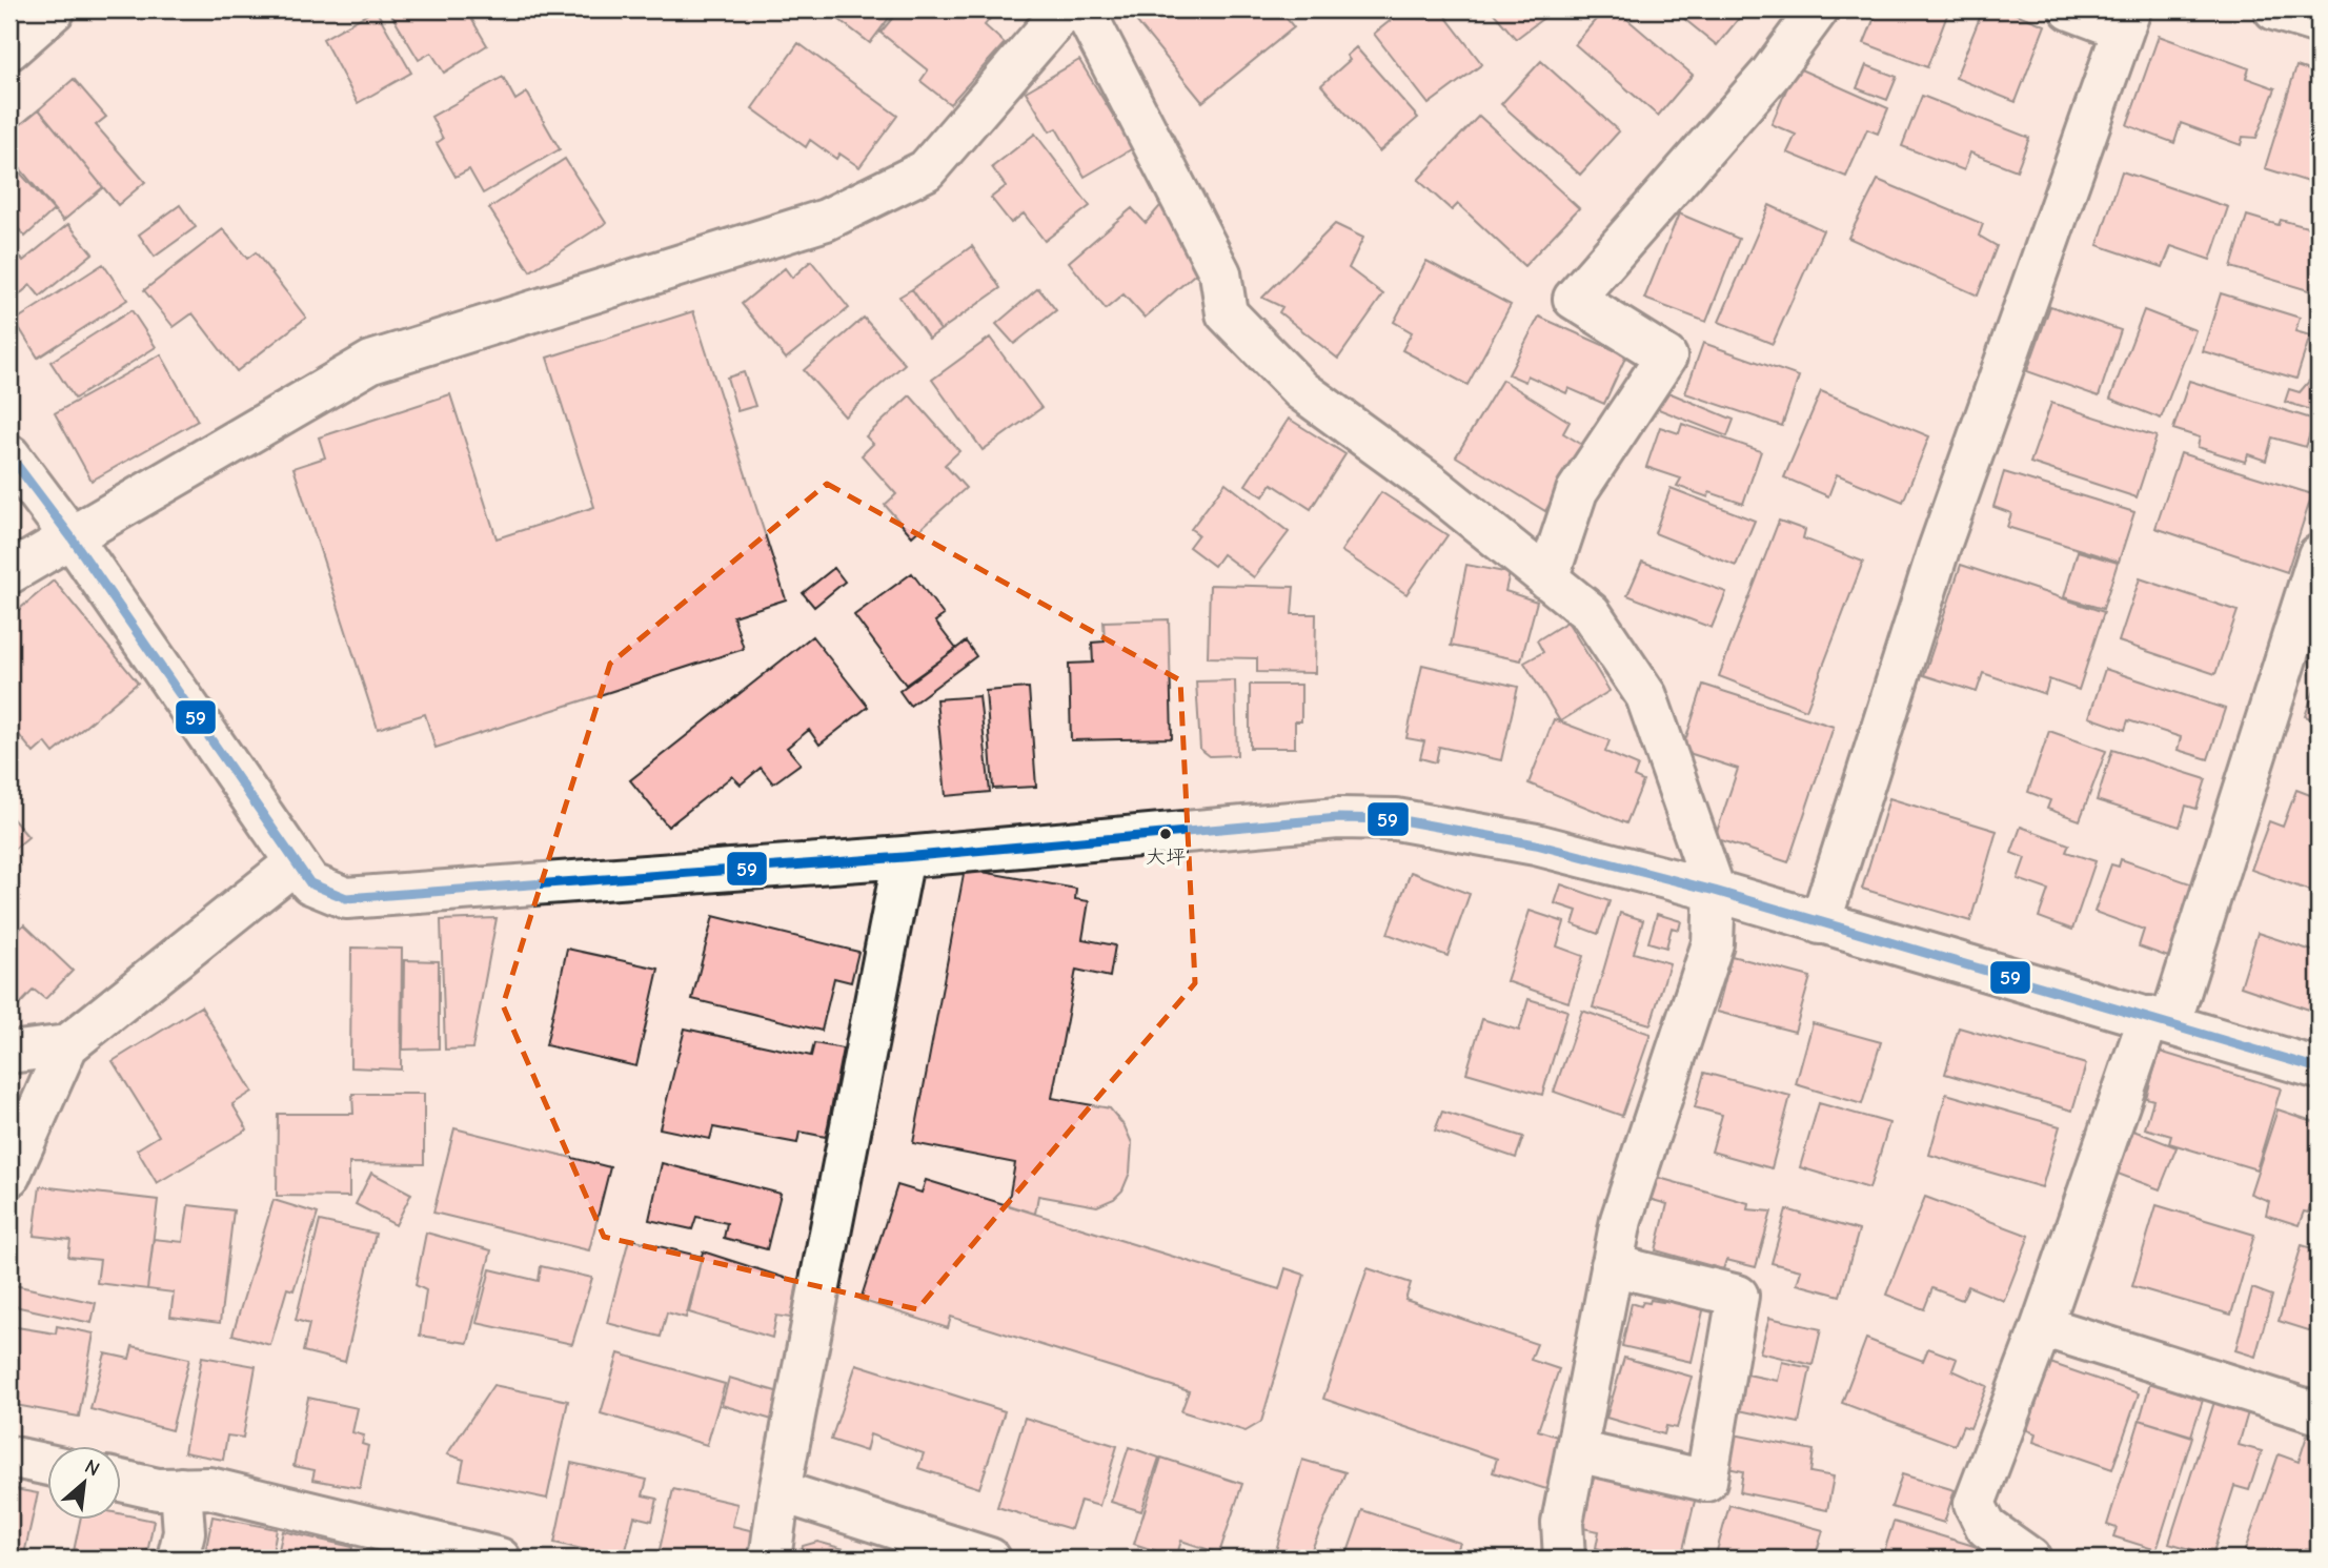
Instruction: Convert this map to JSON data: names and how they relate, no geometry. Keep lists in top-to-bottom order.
{
  "places": ["大坪"],
  "lines": ["transit line 59"],
  "north": "top right"
}
